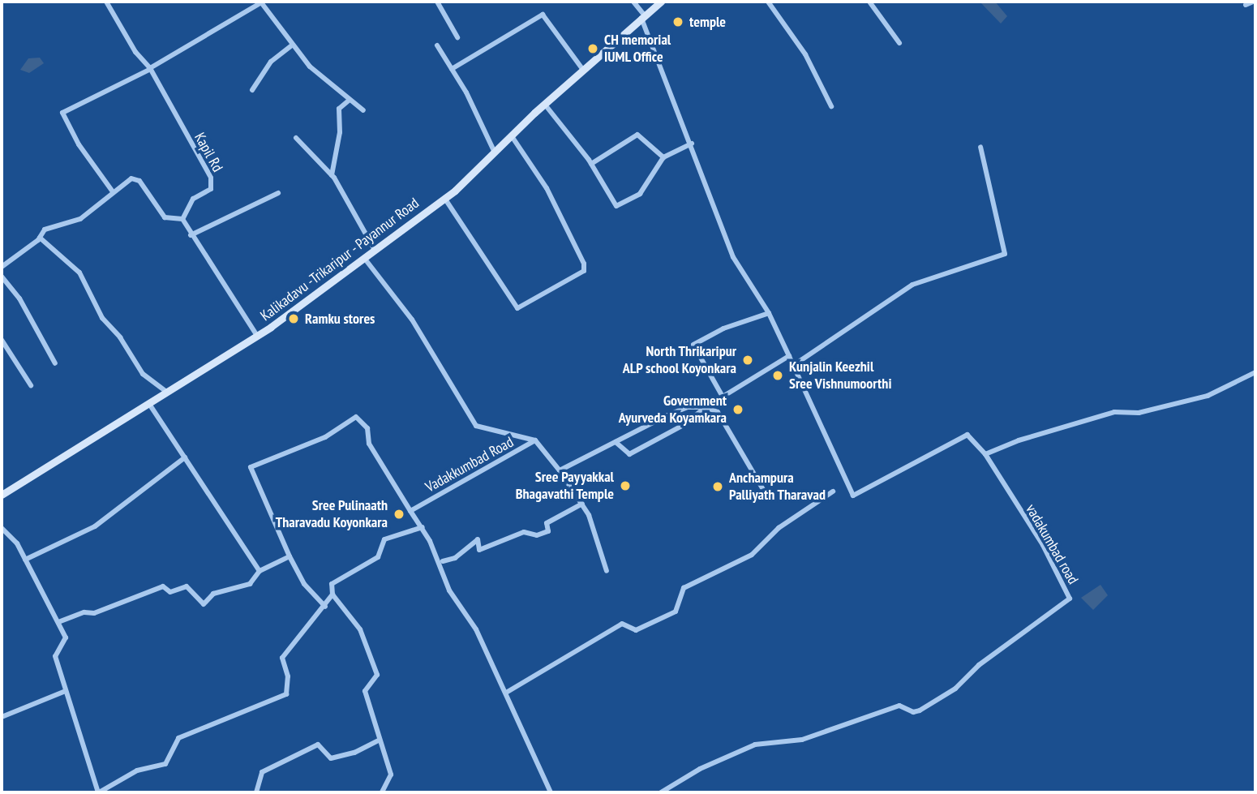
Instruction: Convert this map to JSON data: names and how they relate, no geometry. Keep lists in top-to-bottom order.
{
  "streets": {
    "main road": ["Kalikadavu -Trikaripur - Payannur Road"],
    "street": ["Kapil Rd", "Vadakkumbad Road", "vadakumbad road"]
  },
  "places": [
    "temple",
    "CH memorial IUML Office",
    "Ramku stores",
    "North Thrikaripur ALP school Koyonkara",
    "Kunjalin Keezhil Sree Vishnumoorthi",
    "Government Ayurveda Koyamkara",
    "Sree Payyakkal Bhagavathi Temple",
    "Anchampura Palliyath Tharavad",
    "Sree Pulinaath Tharavadu Koyonkara"
  ]
}
